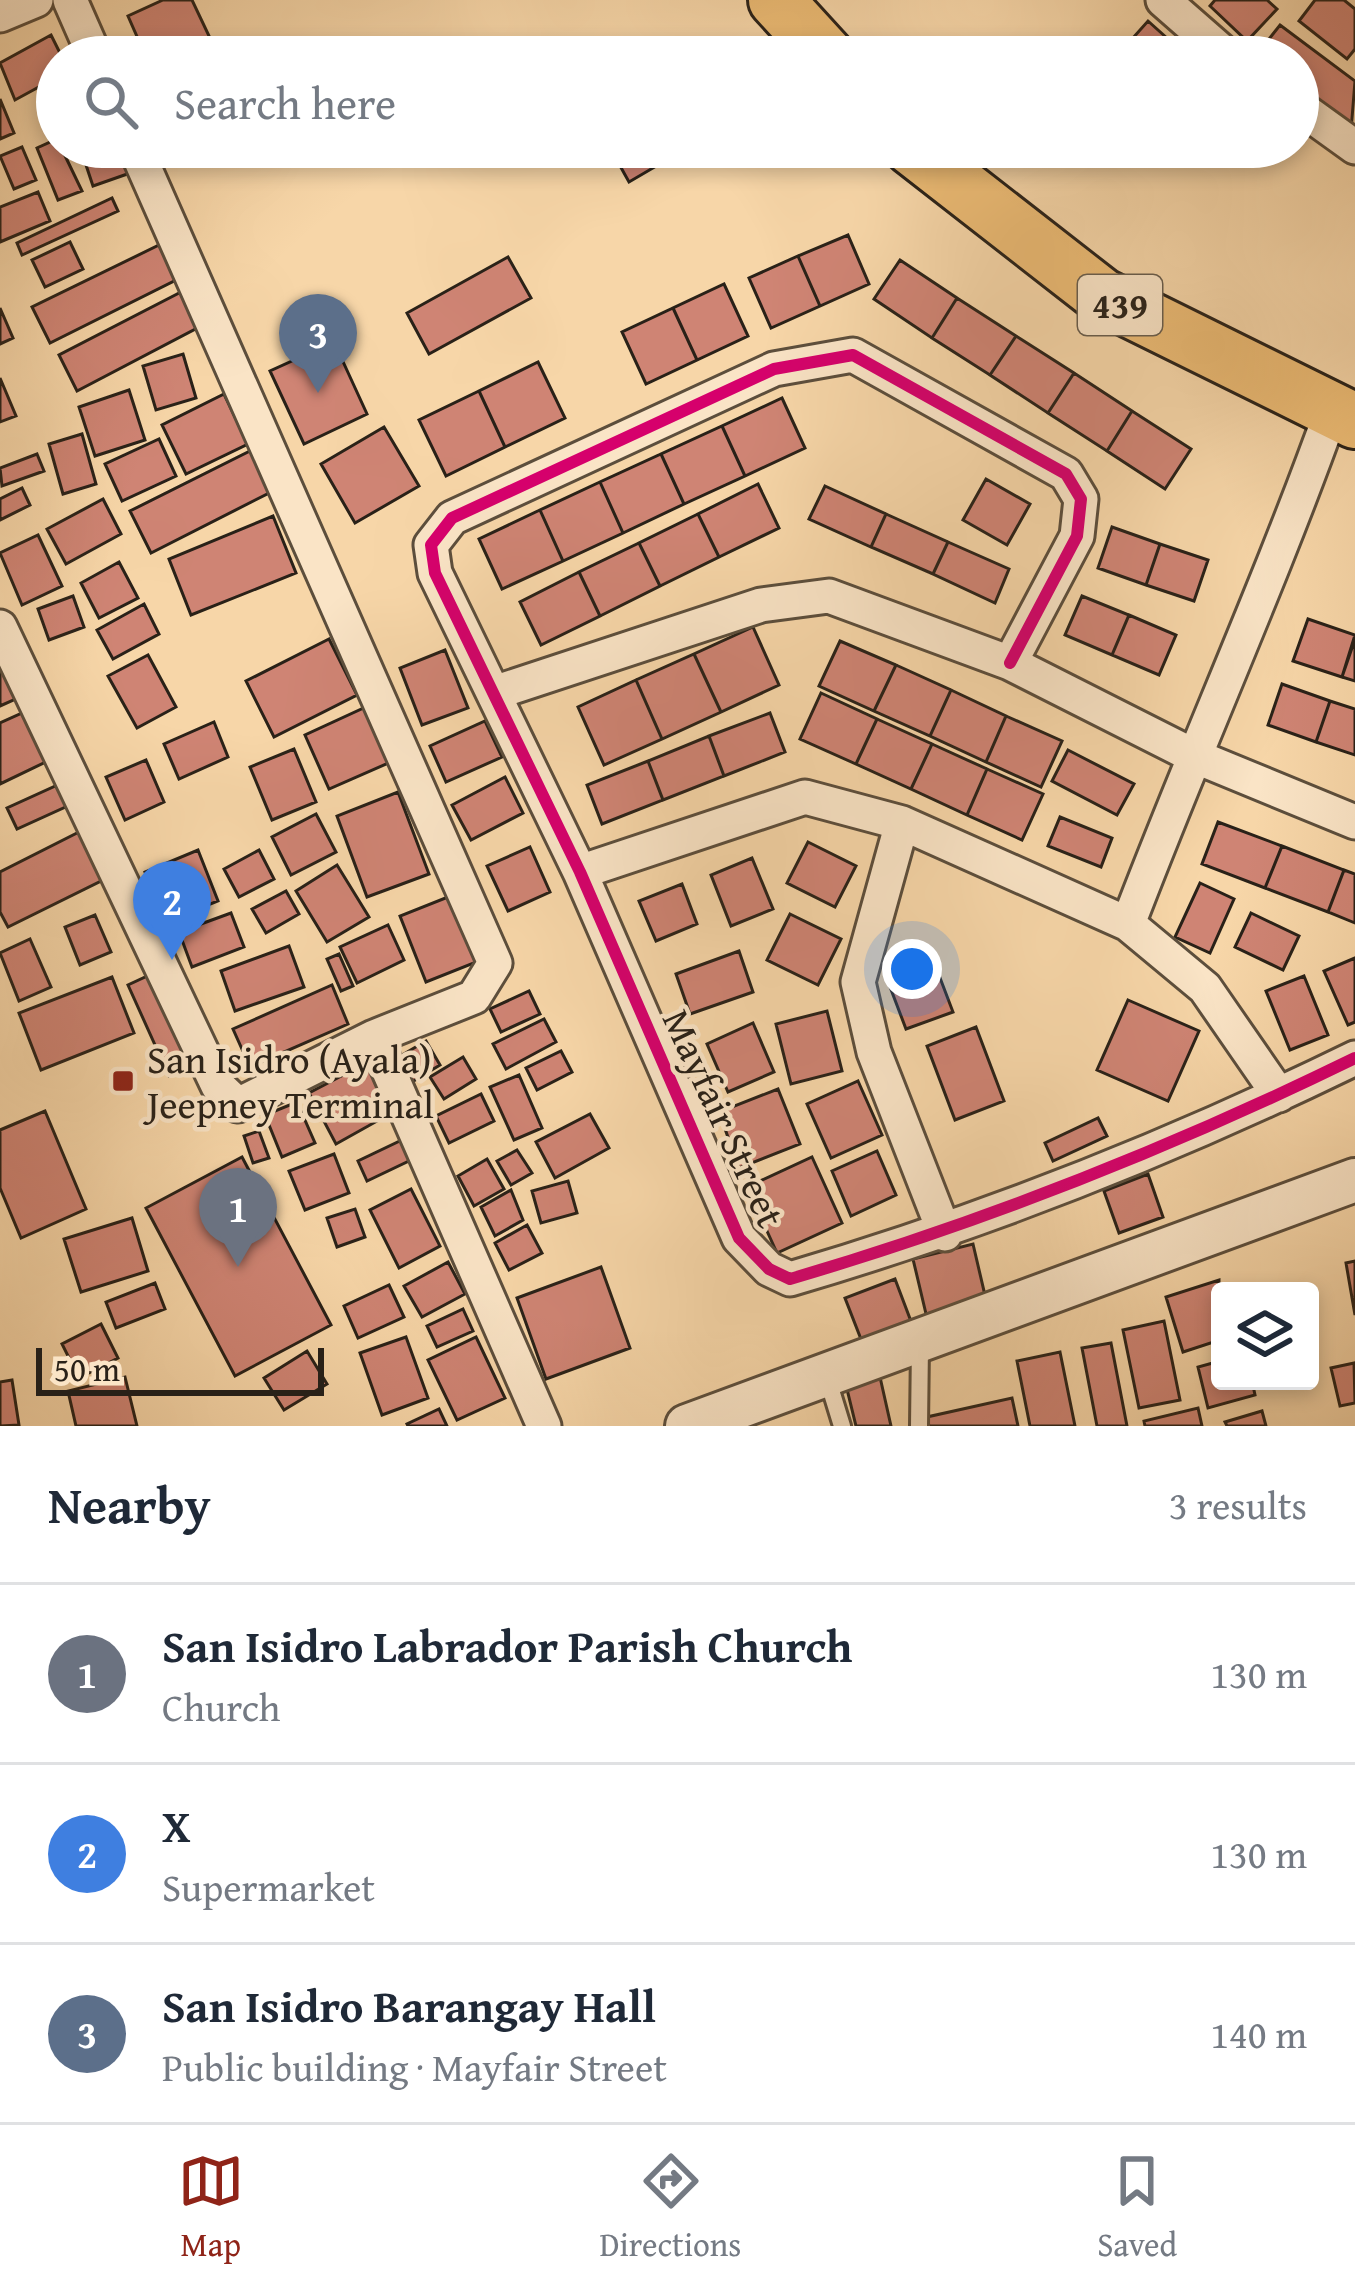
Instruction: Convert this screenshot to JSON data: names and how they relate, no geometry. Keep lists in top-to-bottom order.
{
  "streets": {
    "main road": ["439"],
    "street": ["Mayfair Street"]
  },
  "places": {
    "transit": ["San Isidro (Ayala) Jeepney Terminal"]
  },
  "scale_bar": "50 m",
  "page": {
    "search": "Search here",
    "pins": ["3", "2", "1"],
    "scale": "50 m",
    "heading": ["Nearby", "3 results"],
    "list": [
      {
        "mark": "1",
        "name": "San Isidro Labrador Parish Church",
        "note": "Church",
        "value": "130 m"
      },
      {
        "mark": "2",
        "name": "X",
        "note": "Supermarket",
        "value": "130 m"
      },
      {
        "mark": "3",
        "name": "San Isidro Barangay Hall",
        "note": "Public building · Mayfair Street",
        "value": "140 m"
      }
    ],
    "nav": ["Map", "Directions", "Saved"]
  }
}
